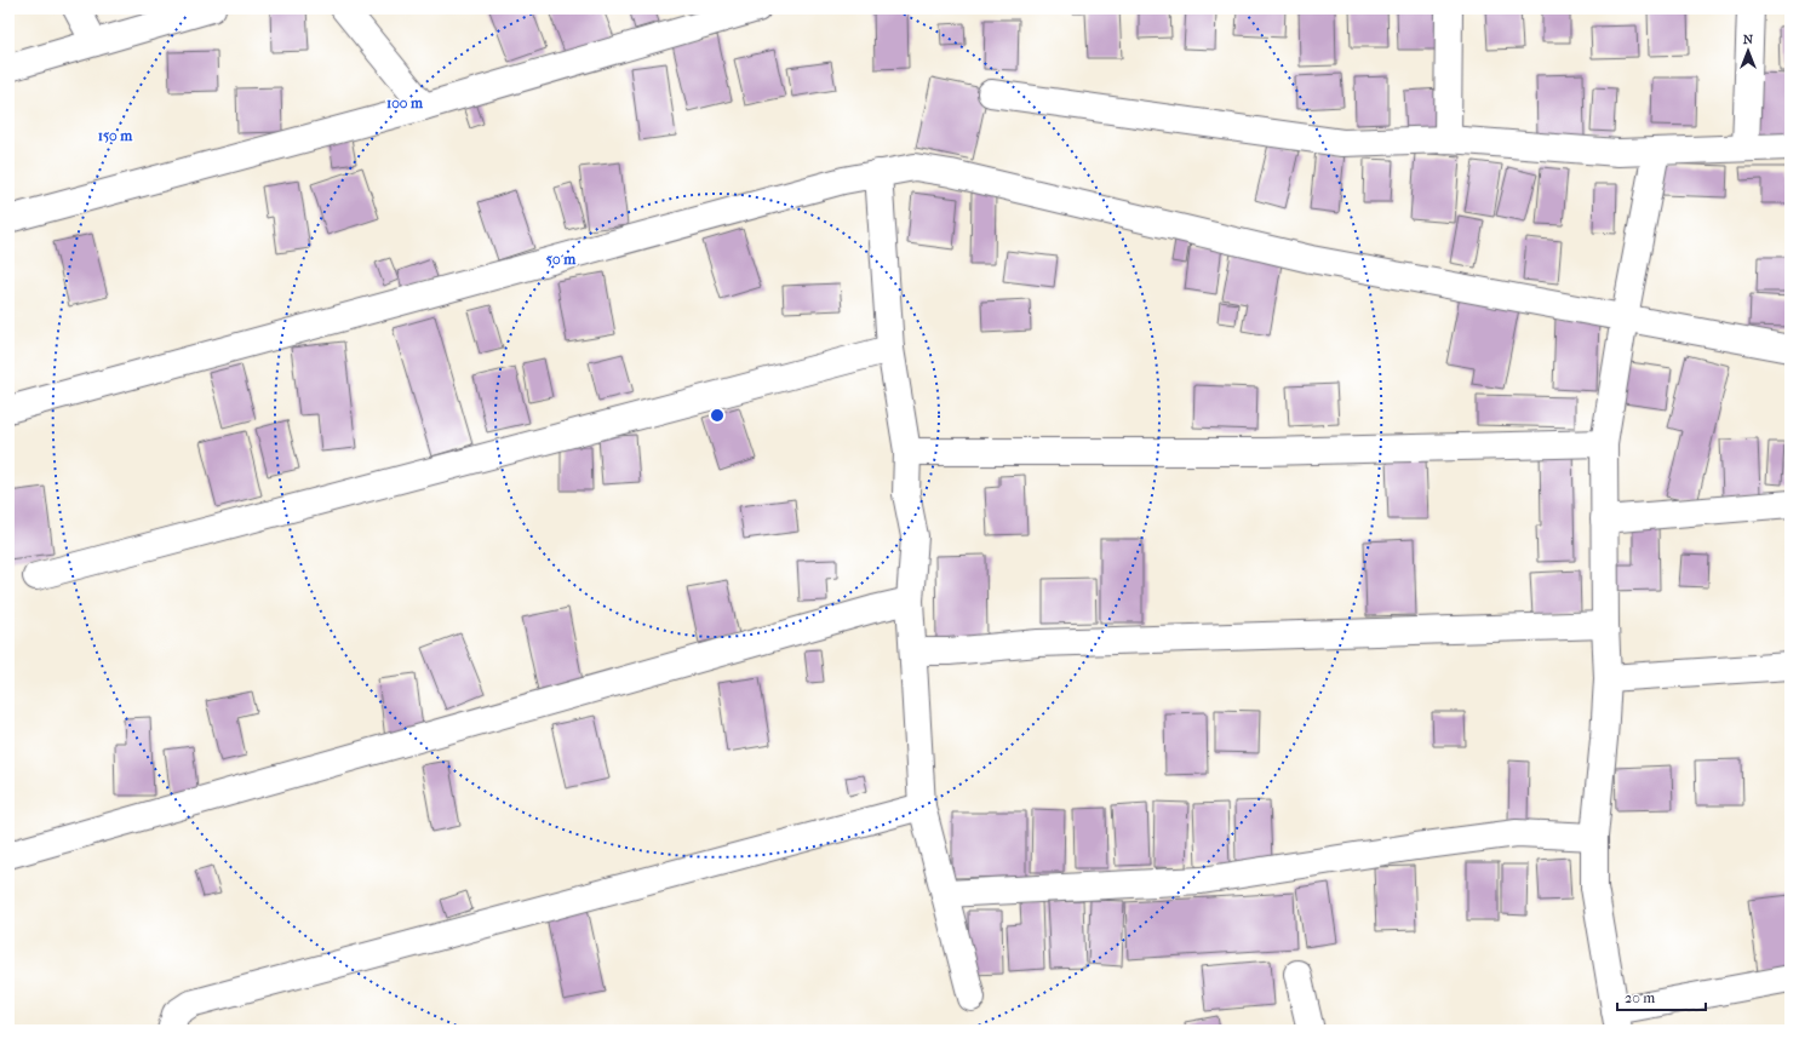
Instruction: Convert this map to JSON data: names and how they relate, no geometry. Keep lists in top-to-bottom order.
{
  "scale_bar": "20 m",
  "north": "top",
  "rings": ["100 m", "150 m", "50 m"]
}
